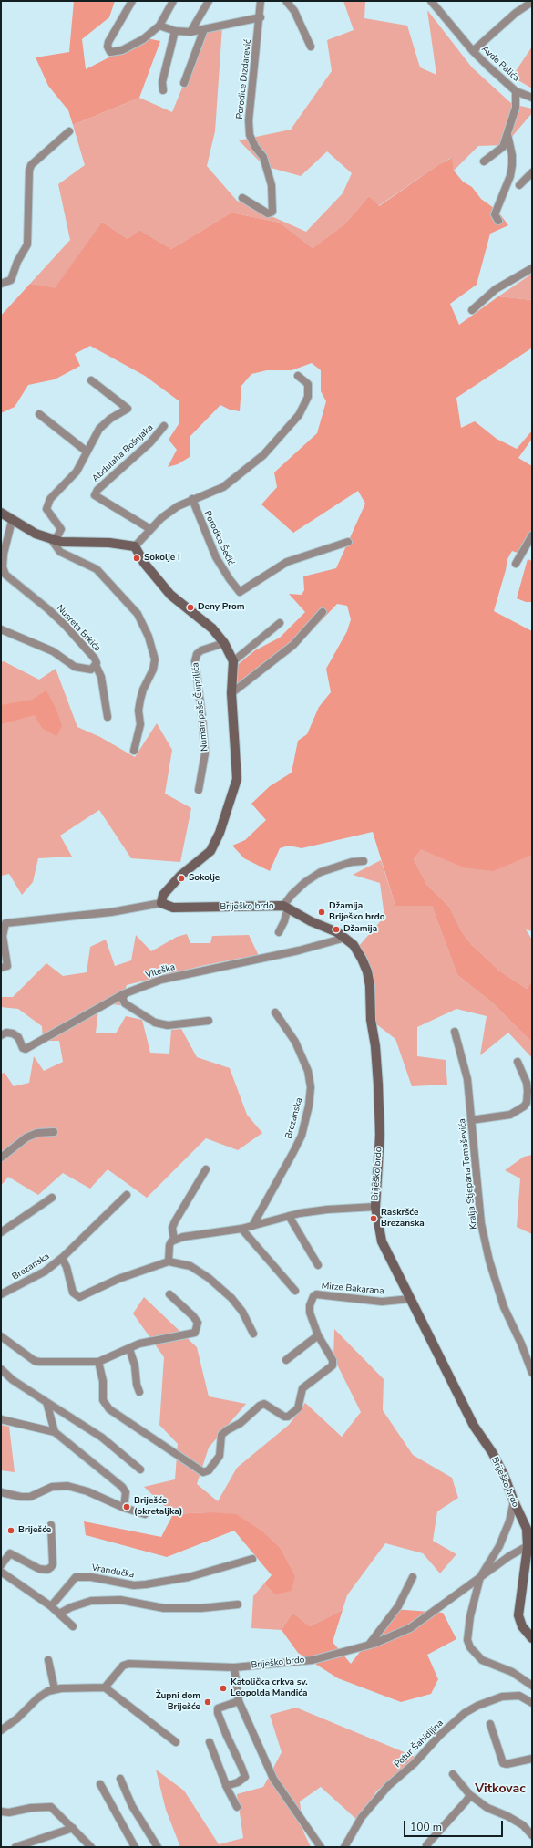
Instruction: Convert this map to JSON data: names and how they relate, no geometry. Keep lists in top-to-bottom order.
{
  "streets": {
    "street": [
      "Avde Palića",
      "Porodice Dizdarević",
      "Abdulaha Bošnjaka",
      "Porodice Šečić",
      "Nusreta Brkića",
      "Numan paše Čuprilića",
      "Briješko brdo",
      "Viteška",
      "Brezanska",
      "Kralja Stjepana Tomaševića",
      "Mirze Bakarana",
      "Vrandučka",
      "Potur Šahidijina"
    ]
  },
  "crossings": [
    ["Briješko brdo", "Viteška"],
    ["Briješko brdo", "Mirze Bakarana"]
  ],
  "districts": ["Vitkovac"],
  "places": [
    "Sokolje I",
    "Deny Prom",
    "Sokolje",
    "Džamija Briješko brdo",
    "Džamija",
    "Raskršće Brezanska",
    "Briješće (okretaljka)",
    "Briješće",
    "Katolička crkva sv. Leopolda Mandića",
    "Župni dom Briješće"
  ],
  "scale_bar": "100 m"
}
